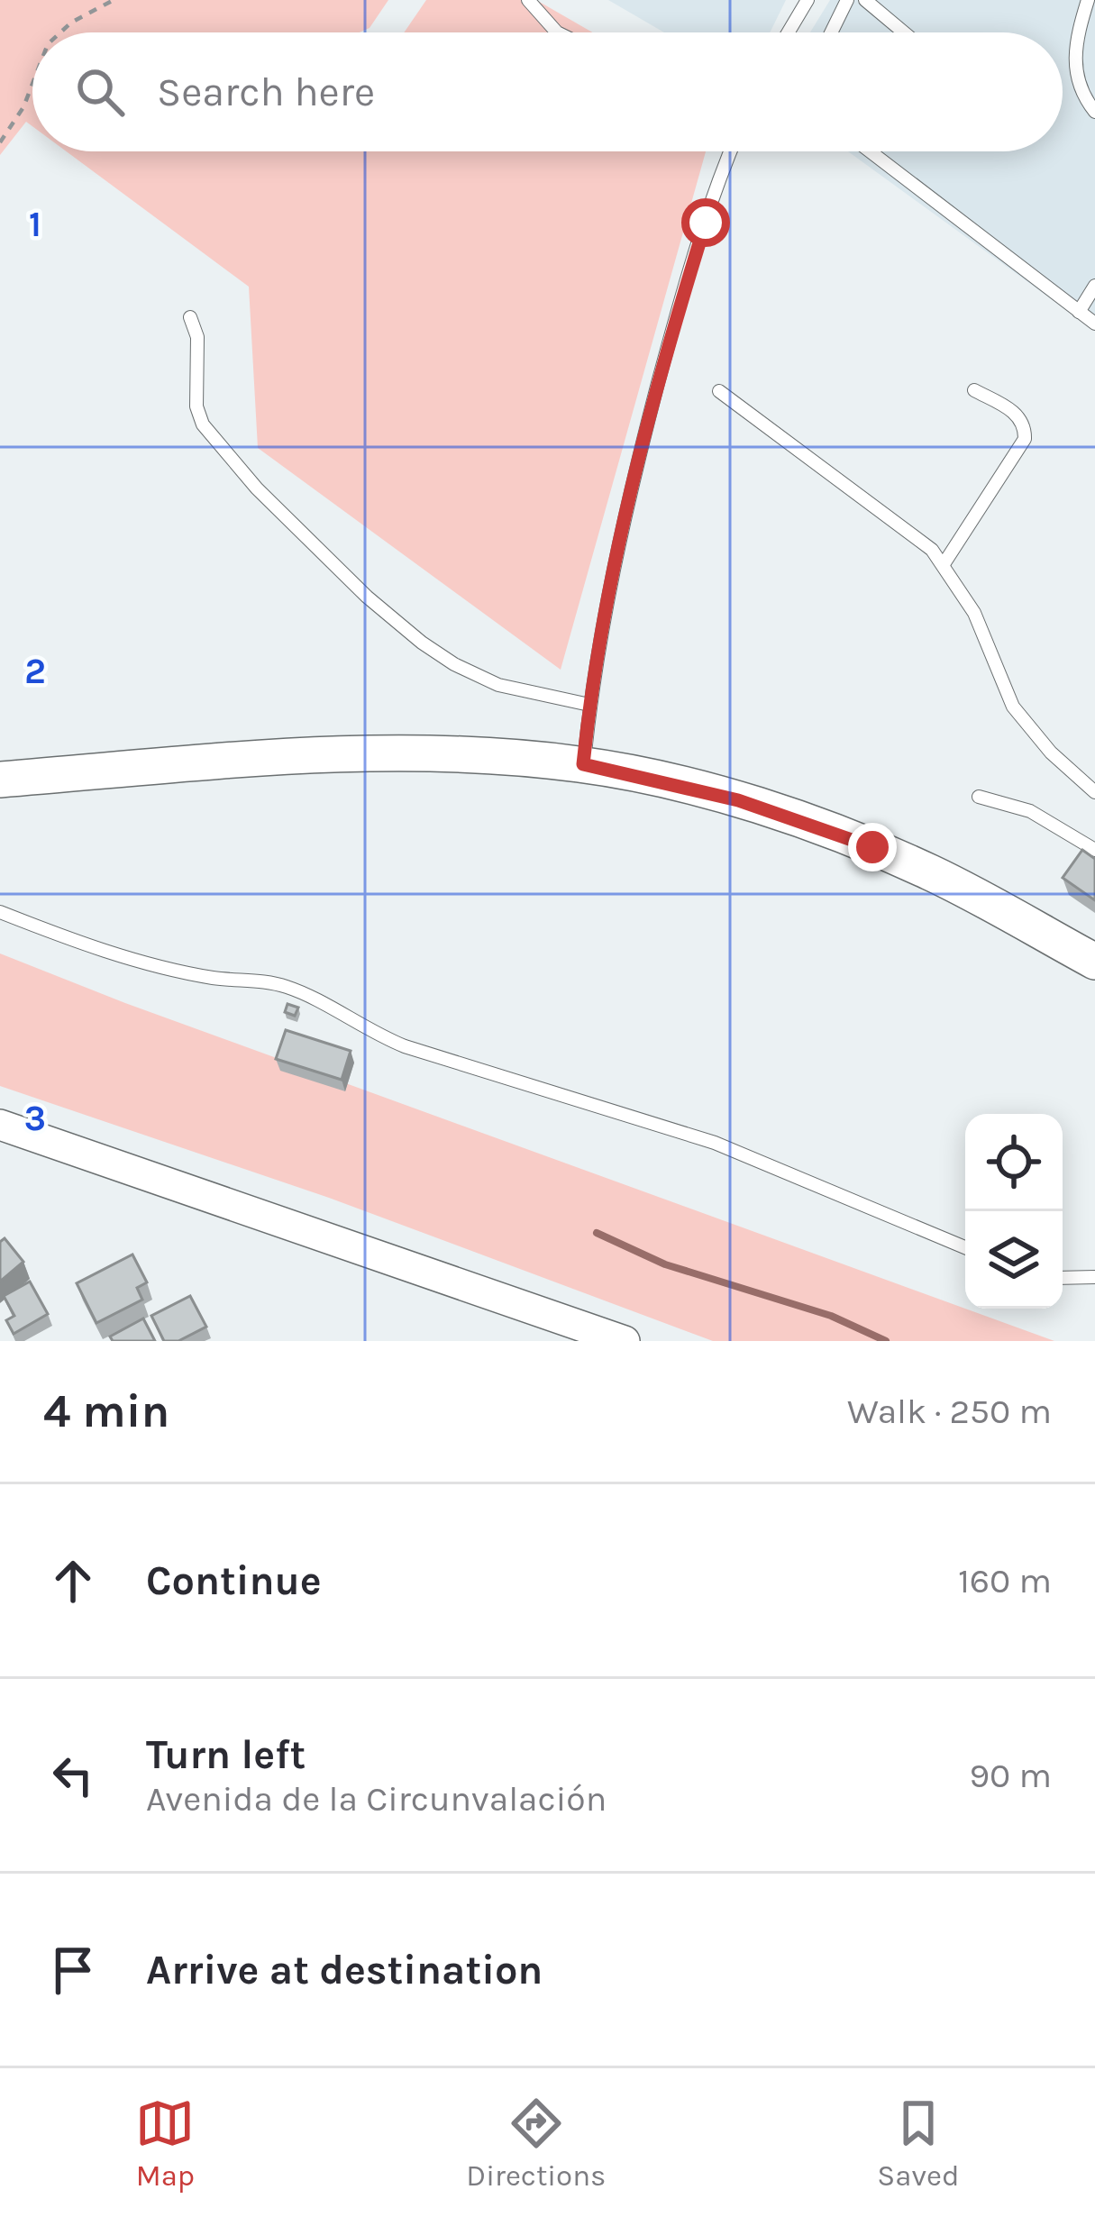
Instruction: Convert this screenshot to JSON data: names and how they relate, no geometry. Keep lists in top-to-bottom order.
{
  "page": {
    "search": "Search here",
    "heading": ["4 min", "Walk · 250 m"],
    "list": [
      ["Continue", "160 m"],
      ["Turn left", "Avenida de la Circunvalación", "90 m"],
      "Arrive at destination"
    ],
    "nav": ["Map", "Directions", "Saved"]
  },
  "grid": {
    "rows": ["1", "2", "3"]
  }
}
